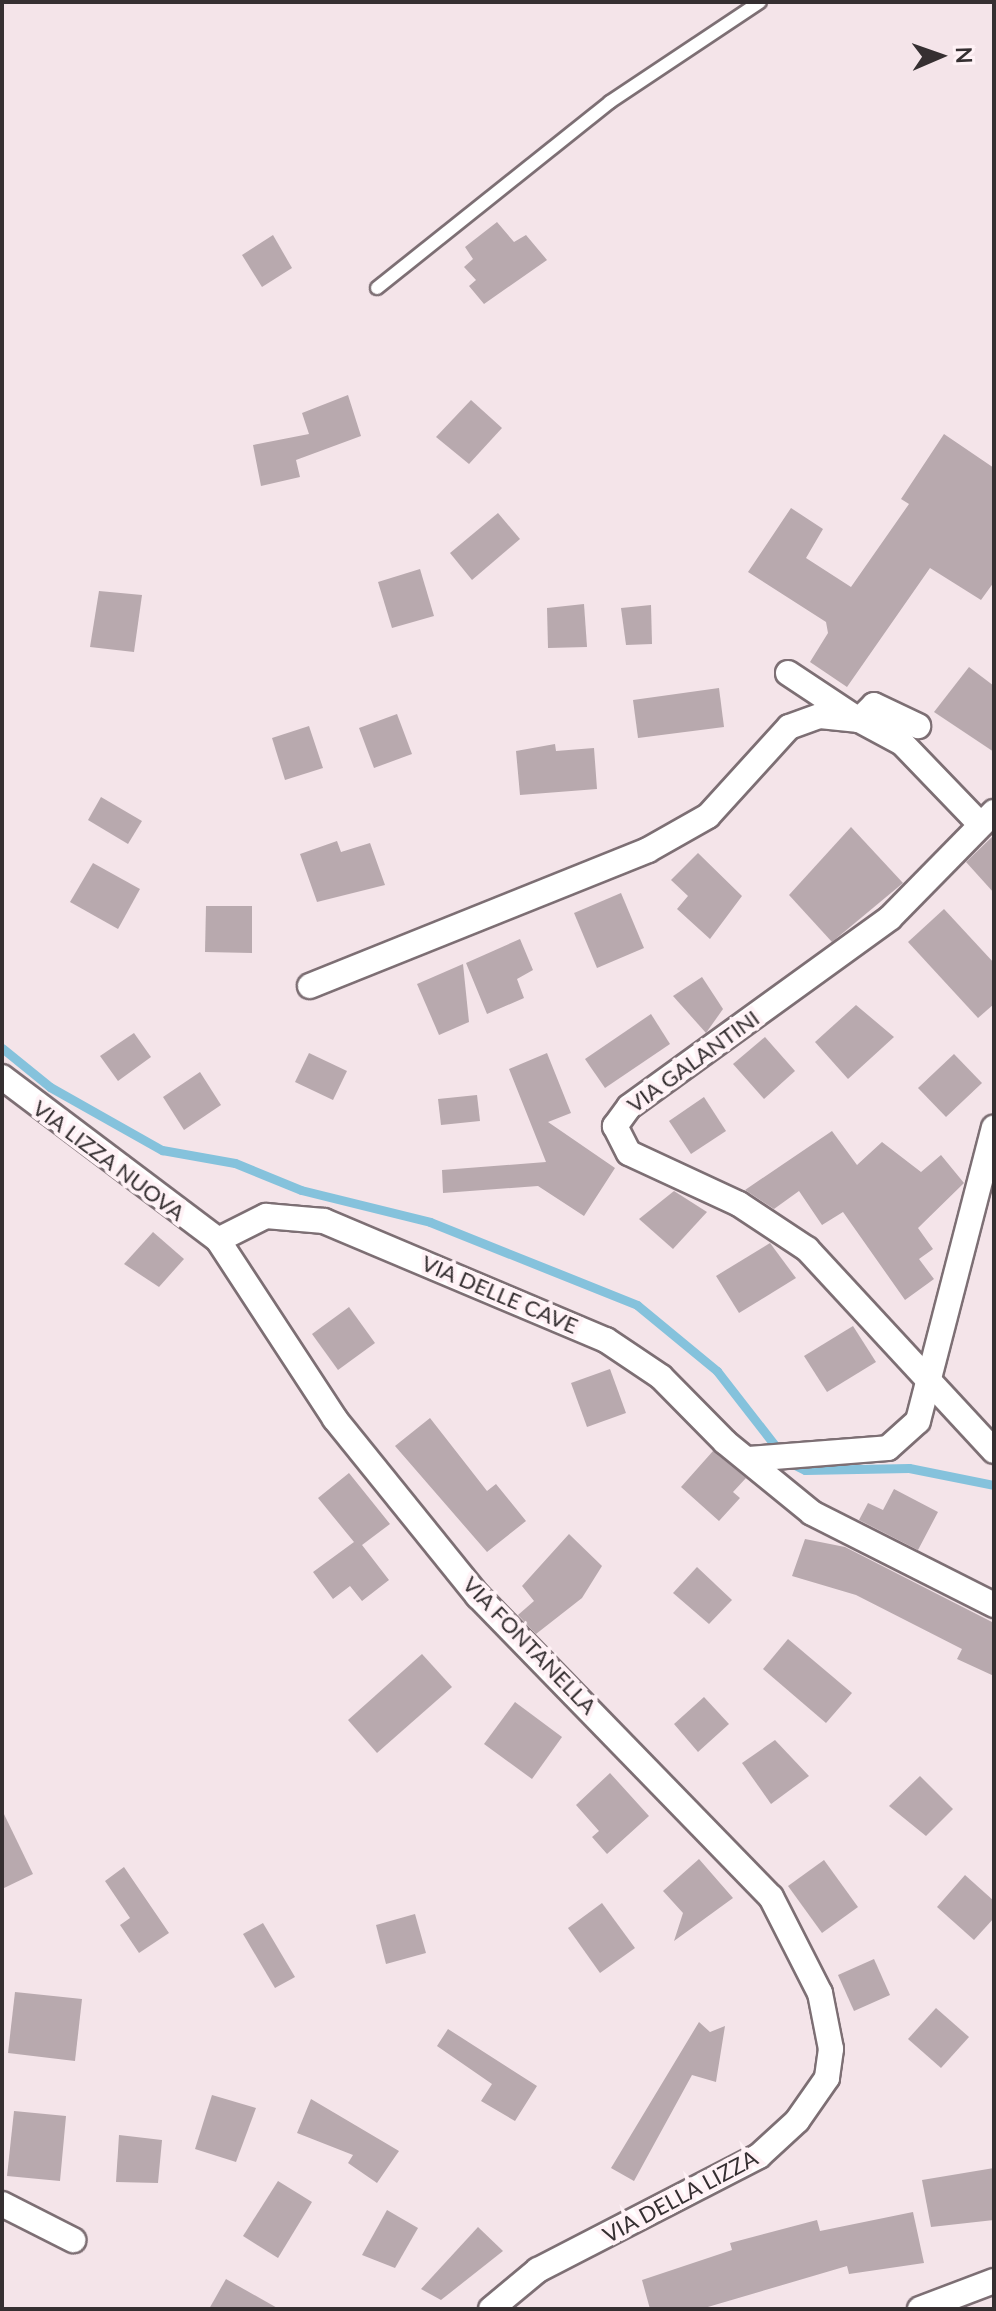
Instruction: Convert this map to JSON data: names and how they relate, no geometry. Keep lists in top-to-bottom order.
{
  "streets": {
    "street": [
      "VIA GALANTINI",
      "VIA LIZZA NUOVA",
      "VIA DELLE CAVE",
      "VIA FONTANELLA",
      "VIA DELLA LIZZA"
    ]
  },
  "crossings": [
    ["VIA LIZZA NUOVA", "VIA DELLE CAVE"],
    ["VIA LIZZA NUOVA", "VIA FONTANELLA"],
    ["VIA DELLE CAVE", "VIA FONTANELLA"],
    ["VIA FONTANELLA", "VIA DELLA LIZZA"]
  ],
  "north": "right"
}
